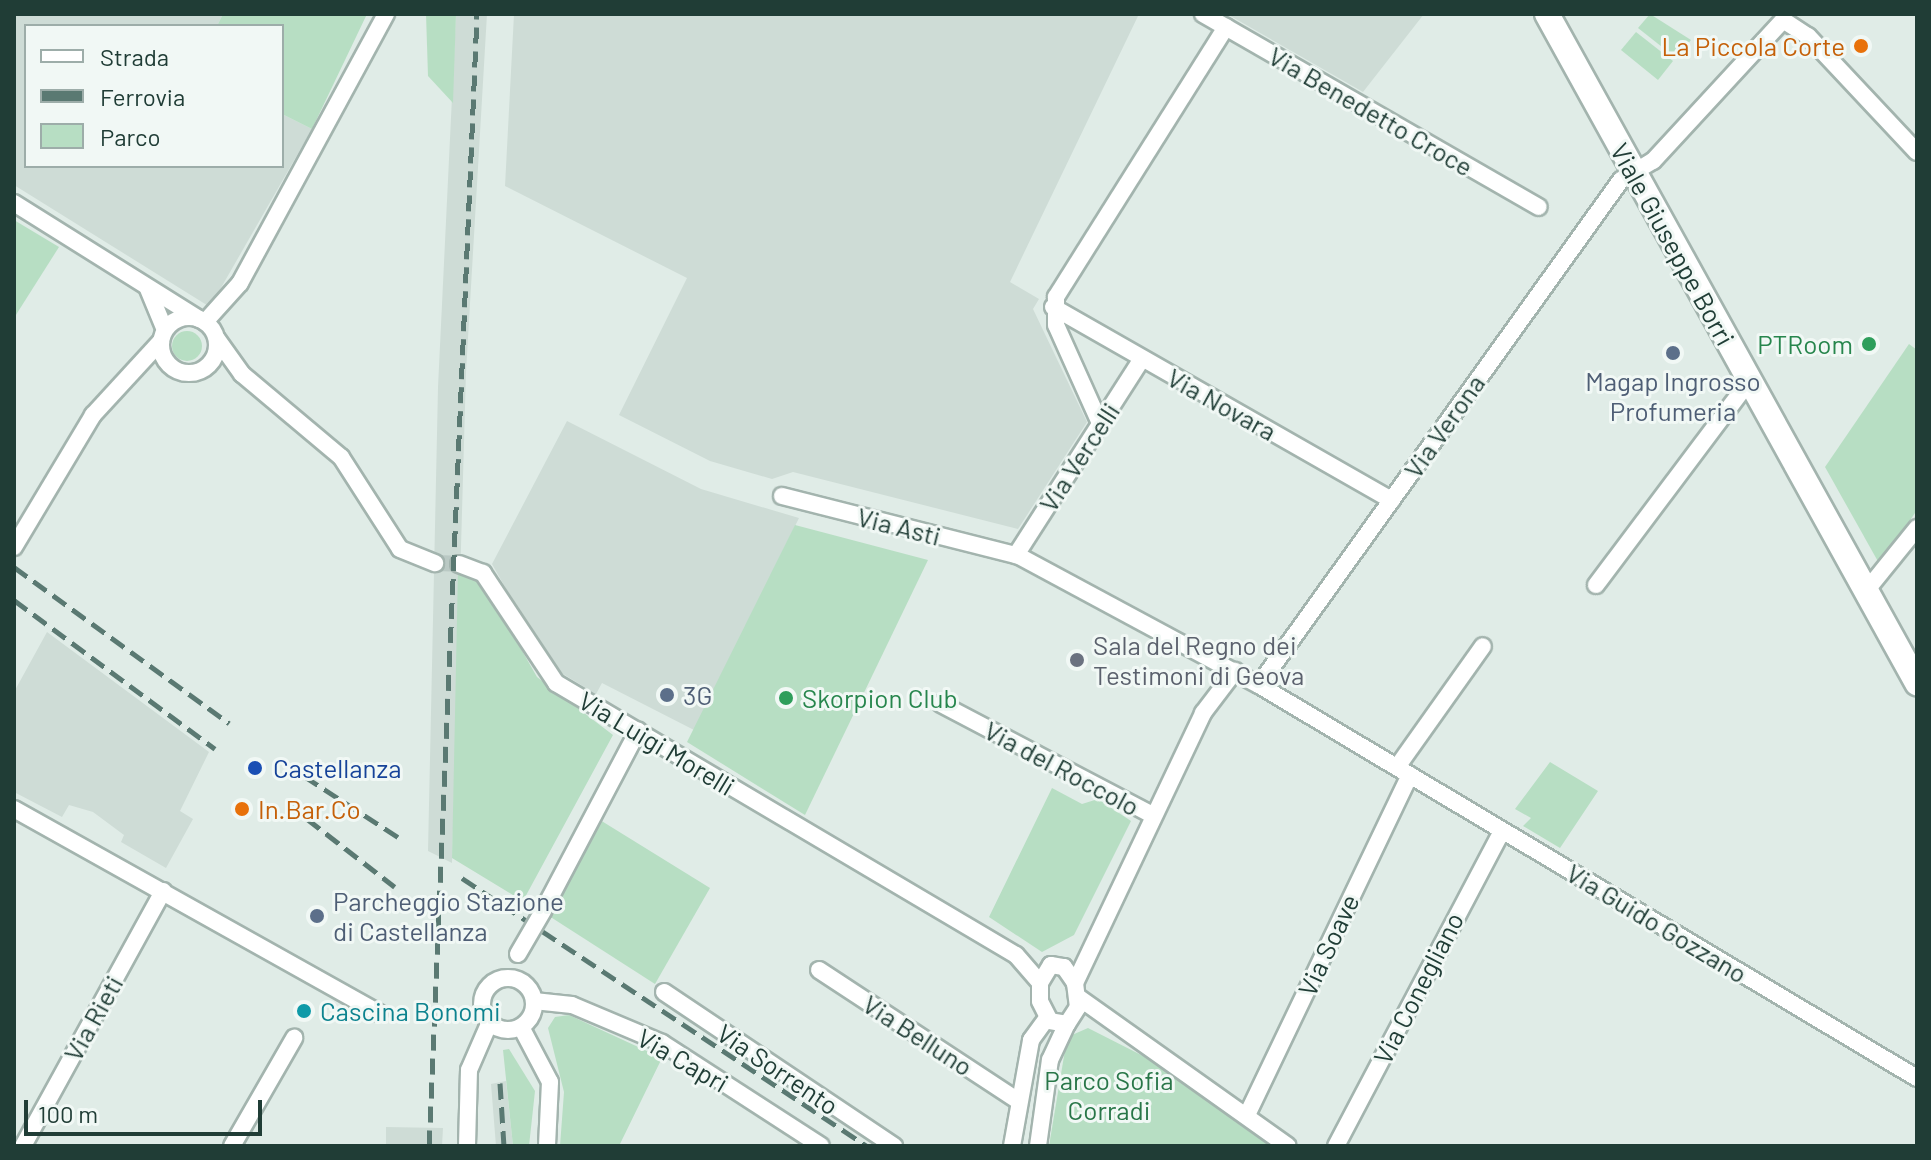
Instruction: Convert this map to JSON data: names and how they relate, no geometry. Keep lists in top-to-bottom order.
{
  "streets": {
    "main road": ["Viale Giuseppe Borri"],
    "street": [
      "Via Benedetto Croce",
      "Via Novara",
      "Via Verona",
      "Via Vercelli",
      "Via Asti",
      "Via Luigi Morelli",
      "Via del Roccolo",
      "Via Guido Gozzano",
      "Via Soave",
      "Via Conegliano",
      "Via Rieti",
      "Via Belluno",
      "Via Capri",
      "Via Sorrento"
    ]
  },
  "crossings": [
    ["Viale Giuseppe Borri", "Via Verona"],
    ["Via Novara", "Via Verona"],
    ["Via Novara", "Via Vercelli"],
    ["Via Verona", "Via Guido Gozzano"],
    ["Via Vercelli", "Via Asti"],
    ["Via Vercelli", "Via Guido Gozzano"],
    ["Via Asti", "Via Guido Gozzano"],
    ["Via Guido Gozzano", "Via Soave"],
    ["Via Guido Gozzano", "Via Conegliano"]
  ],
  "parks": ["Parco Sofia Corradi"],
  "places": [
    "La Piccola Corte",
    "PTRoom",
    "Magap Ingrosso Profumeria",
    "Sala del Regno dei Testimoni di Geova",
    "3G",
    "Skorpion Club",
    "Castellanza",
    "In.Bar.Co",
    "Parcheggio Stazione di Castellanza",
    "Cascina Bonomi"
  ],
  "legend": ["Strada", "Ferrovia", "Parco"],
  "scale_bar": "100 m"
}
